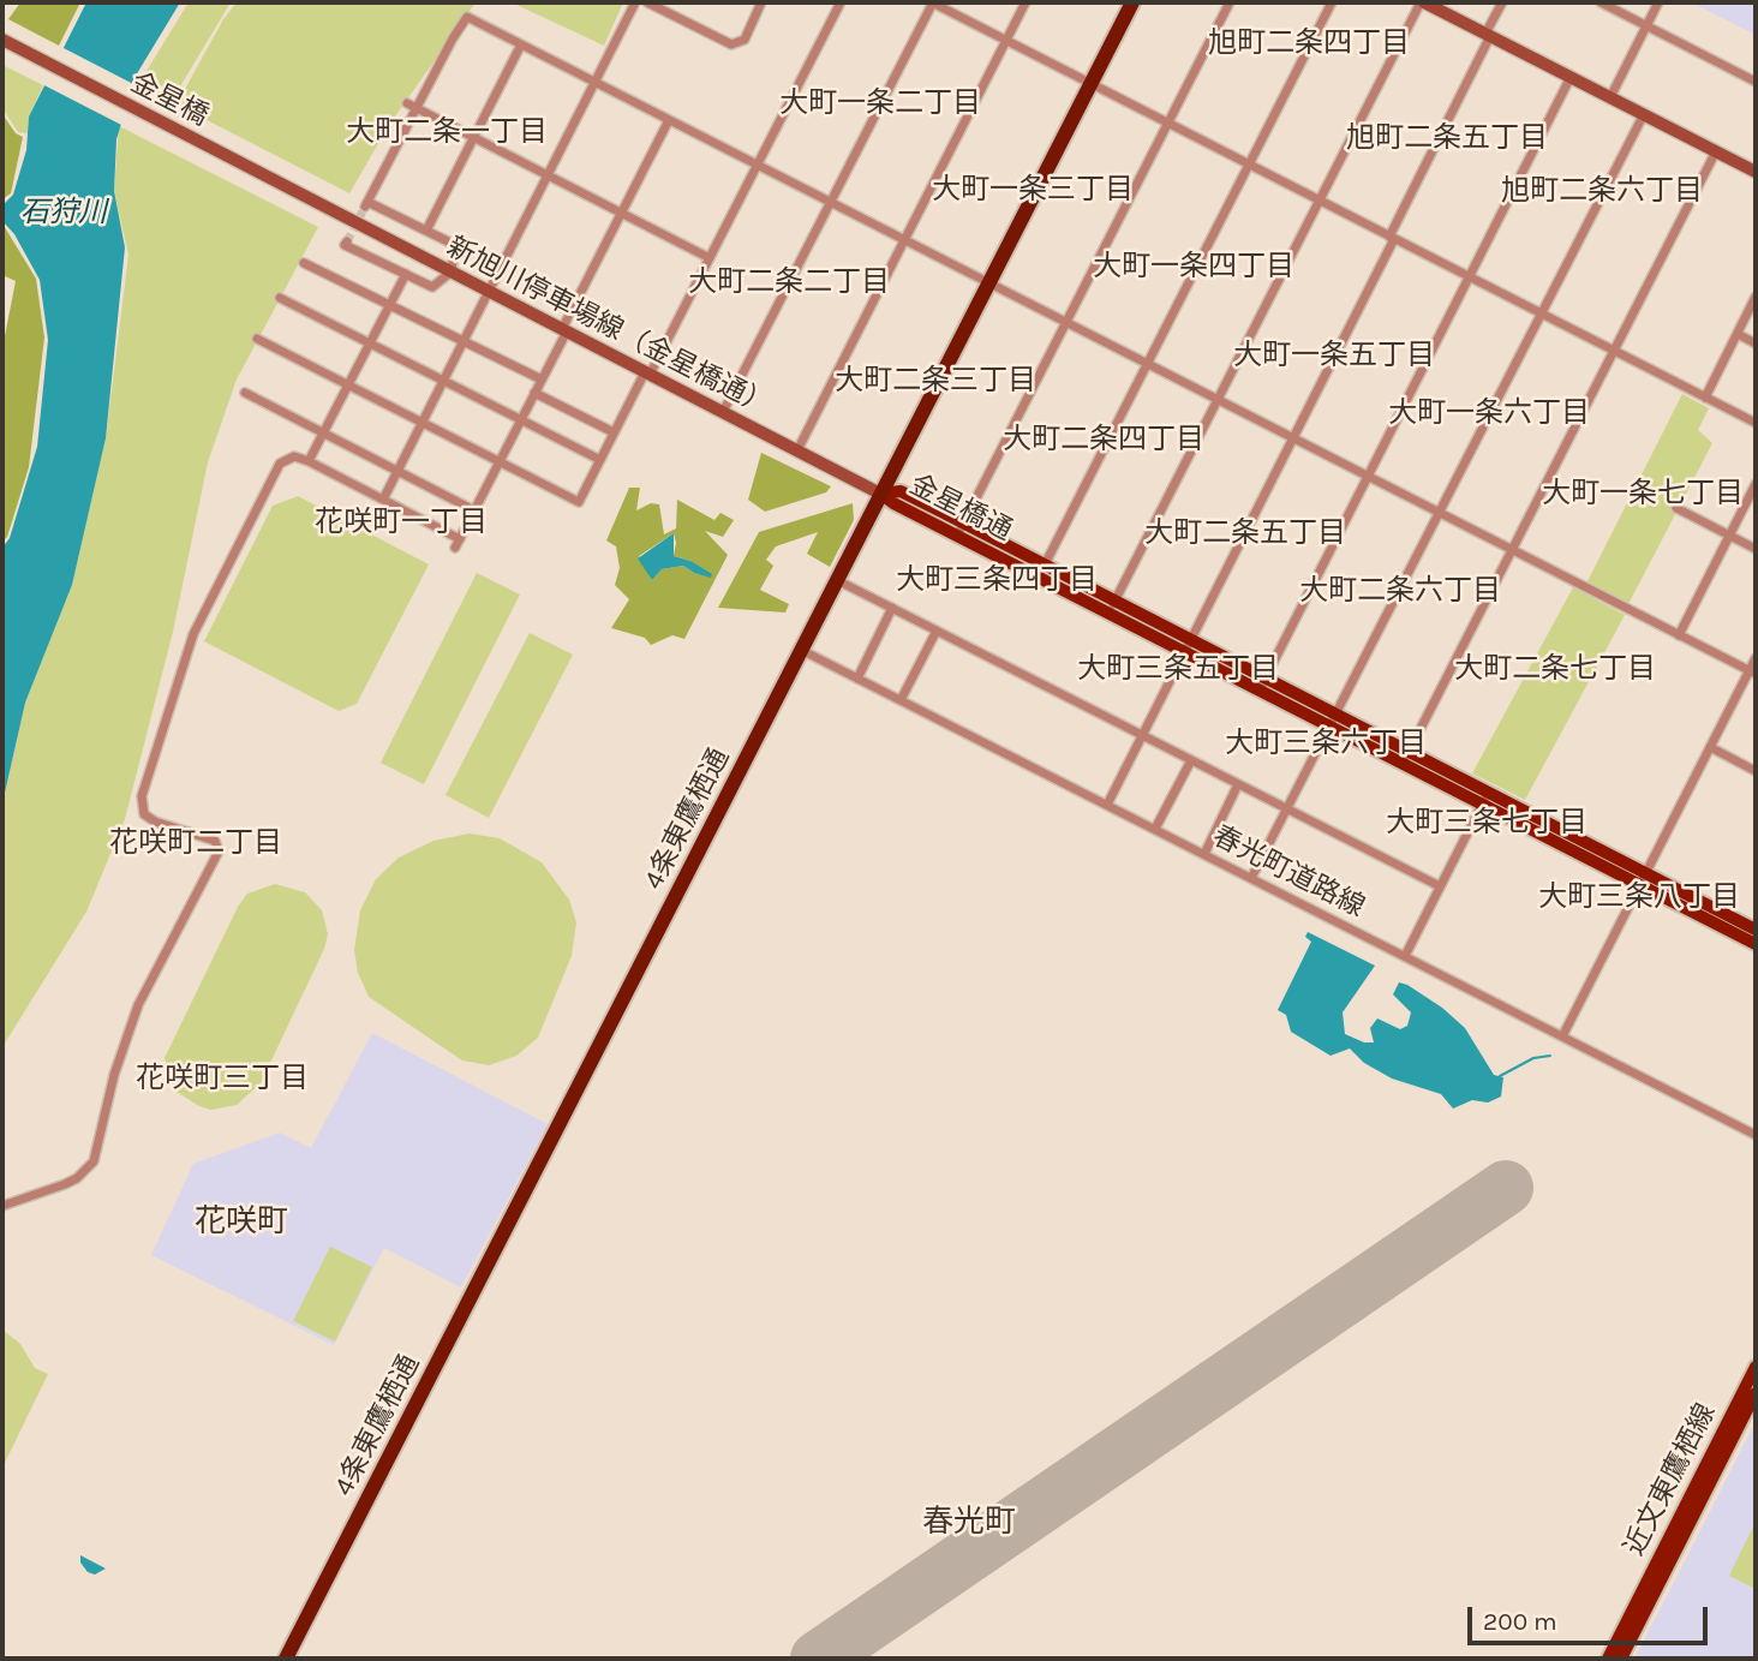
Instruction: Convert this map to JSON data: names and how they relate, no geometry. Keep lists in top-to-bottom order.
{
  "streets": {
    "highway": ["4条東鷹栖通"],
    "main road": [
      "金星橋",
      "新旭川停車場線（金星橋通）",
      "金星橋通",
      "近文東鷹栖線"
    ],
    "street": ["春光町道路線"]
  },
  "crossings": [
    ["金星橋", "新旭川停車場線（金星橋通）"],
    ["新旭川停車場線（金星橋通）", "金星橋通"],
    ["新旭川停車場線（金星橋通）", "4条東鷹栖通"],
    ["金星橋通", "4条東鷹栖通"],
    ["4条東鷹栖通", "春光町道路線"]
  ],
  "districts": [
    "旭町二条四丁目",
    "大町一条二丁目",
    "大町二条一丁目",
    "旭町二条五丁目",
    "大町一条三丁目",
    "旭町二条六丁目",
    "大町一条四丁目",
    "大町二条二丁目",
    "大町一条五丁目",
    "大町二条三丁目",
    "大町一条六丁目",
    "大町二条四丁目",
    "大町一条七丁目",
    "花咲町一丁目",
    "大町二条五丁目",
    "大町三条四丁目",
    "大町二条六丁目",
    "大町三条五丁目",
    "大町二条七丁目",
    "大町三条六丁目",
    "大町三条七丁目",
    "花咲町二丁目",
    "大町三条八丁目",
    "花咲町三丁目",
    "花咲町",
    "春光町"
  ],
  "water": ["石狩川"],
  "scale_bar": "200 m"
}
